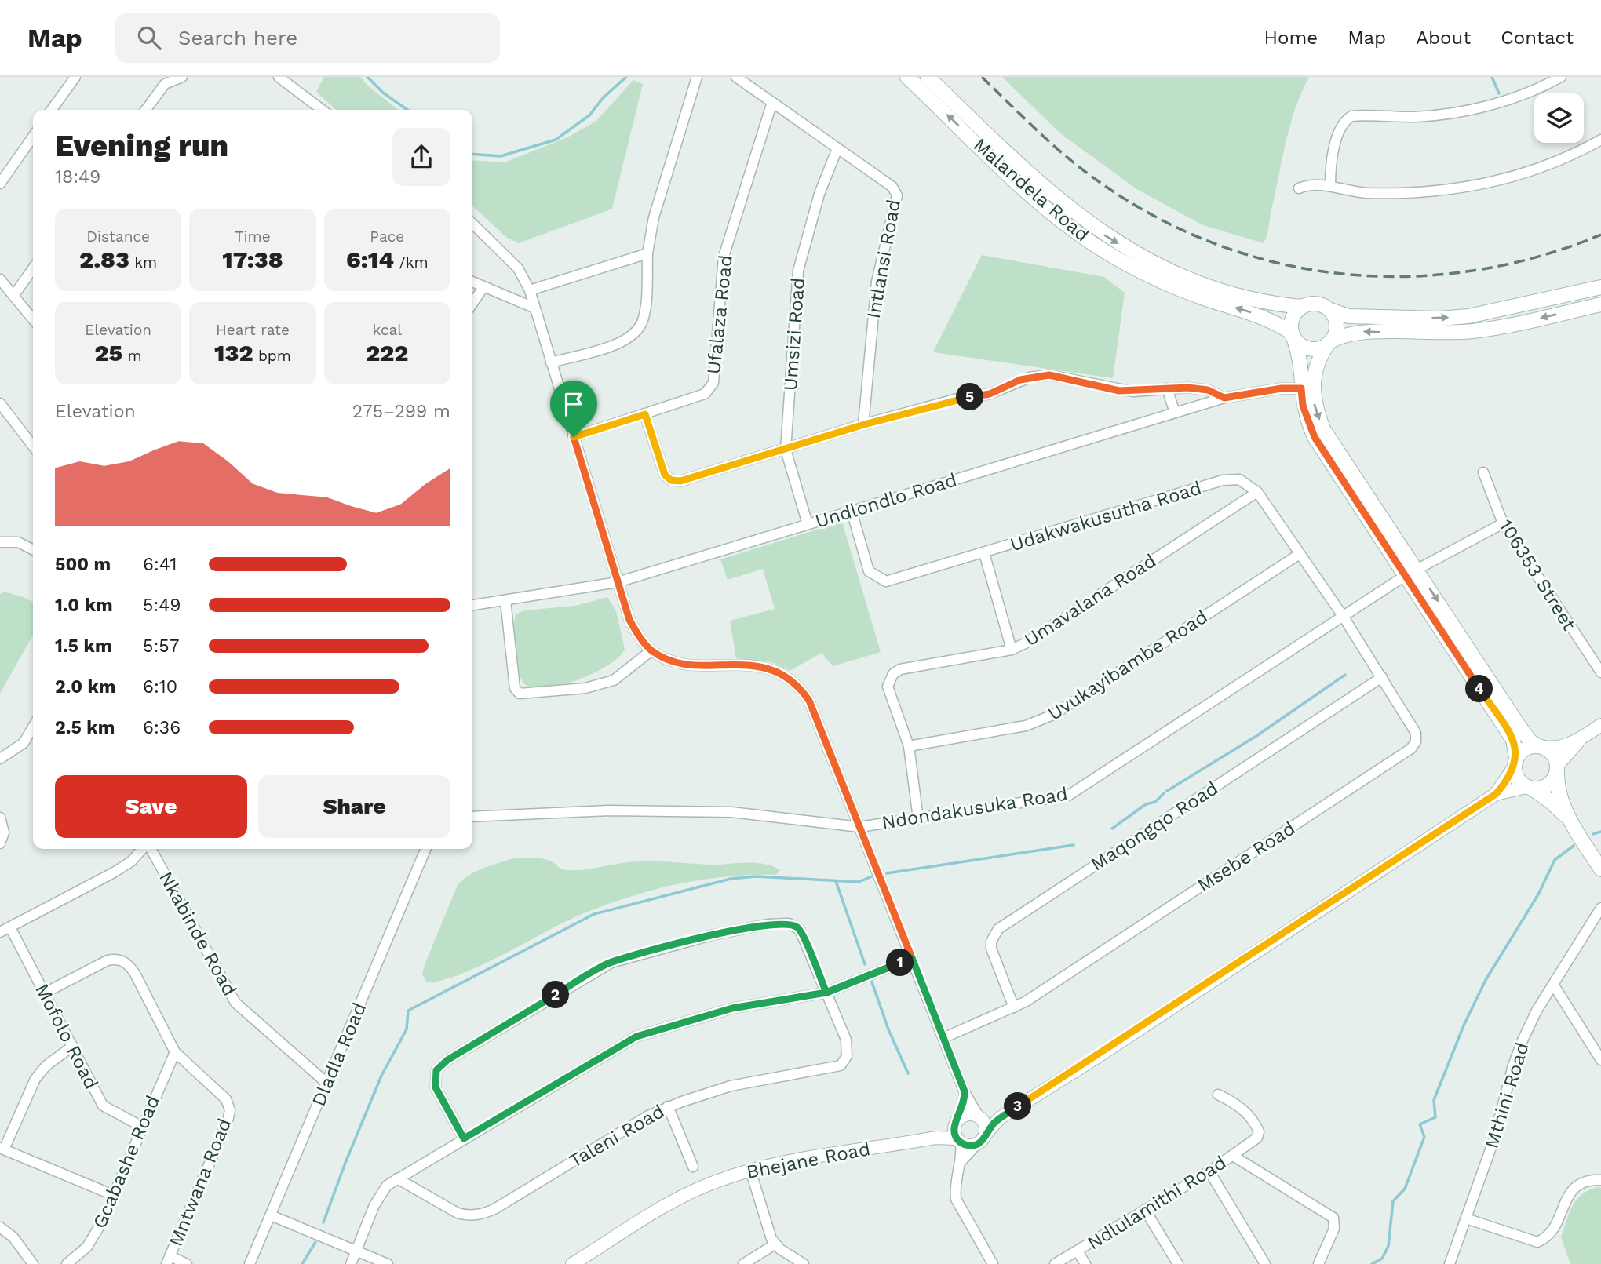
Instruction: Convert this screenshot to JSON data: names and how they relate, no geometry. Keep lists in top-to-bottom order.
{
  "streets": {
    "main road": ["Malandela Road"],
    "street": [
      "Intlansi Road",
      "Ufalaza Road",
      "Umsizi Road",
      "Undlondlo Road",
      "Udakwakusutha Road",
      "106353 Street",
      "Umavalana Road",
      "Uvukayibambe Road",
      "Ndondakusuka Road",
      "Maqongqo Road",
      "Msebe Road",
      "Nkabinde Road",
      "Mofolo Road",
      "Dladla Road",
      "Mthini Road",
      "Taleni Road",
      "Bhejane Road",
      "Gcabashe Road",
      "Mntwana Road",
      "Ndlulamithi Road"
    ]
  },
  "crossings": [
    ["Intlansi Road", "Ufalaza Road"],
    ["Intlansi Road", "Umsizi Road"],
    ["Umsizi Road", "Undlondlo Road"],
    ["Undlondlo Road", "Udakwakusutha Road"],
    ["Udakwakusutha Road", "Umavalana Road"],
    ["Udakwakusutha Road", "Uvukayibambe Road"],
    ["Udakwakusutha Road", "Ndondakusuka Road"],
    ["Udakwakusutha Road", "Msebe Road"],
    ["106353 Street", "Ndondakusuka Road"],
    ["Umavalana Road", "Uvukayibambe Road"],
    ["Umavalana Road", "Ndondakusuka Road"],
    ["Ndondakusuka Road", "Msebe Road"],
    ["Maqongqo Road", "Msebe Road"],
    ["Nkabinde Road", "Dladla Road"],
    ["Mofolo Road", "Gcabashe Road"],
    ["Mofolo Road", "Mntwana Road"],
    ["Gcabashe Road", "Mntwana Road"]
  ],
  "page": {
    "header": "Map",
    "search": "Search here",
    "nav": [
      "Home",
      "Map",
      "About",
      "Contact"
    ],
    "heading": ["Evening run", "18:49"],
    "stats": [
      ["Distance", "2.83 km"],
      ["Time", "17:38"],
      ["Pace", "6:14 /km"],
      ["Elevation", "25 m"],
      ["Heart rate", "132 bpm"],
      ["kcal", "222"]
    ],
    "pins": [
      "5",
      "4",
      "1",
      "2",
      "3"
    ],
    "chart": ["Elevation", "275–299 m"],
    "list": [
      {
        "name": "500 m",
        "note": "6:41"
      },
      {
        "name": "1.0 km",
        "note": "5:49"
      },
      {
        "name": "1.5 km",
        "note": "5:57"
      },
      {
        "name": "2.0 km",
        "note": "6:10"
      },
      {
        "name": "2.5 km",
        "note": "6:36"
      }
    ],
    "buttons": ["Save", "Share"]
  }
}
